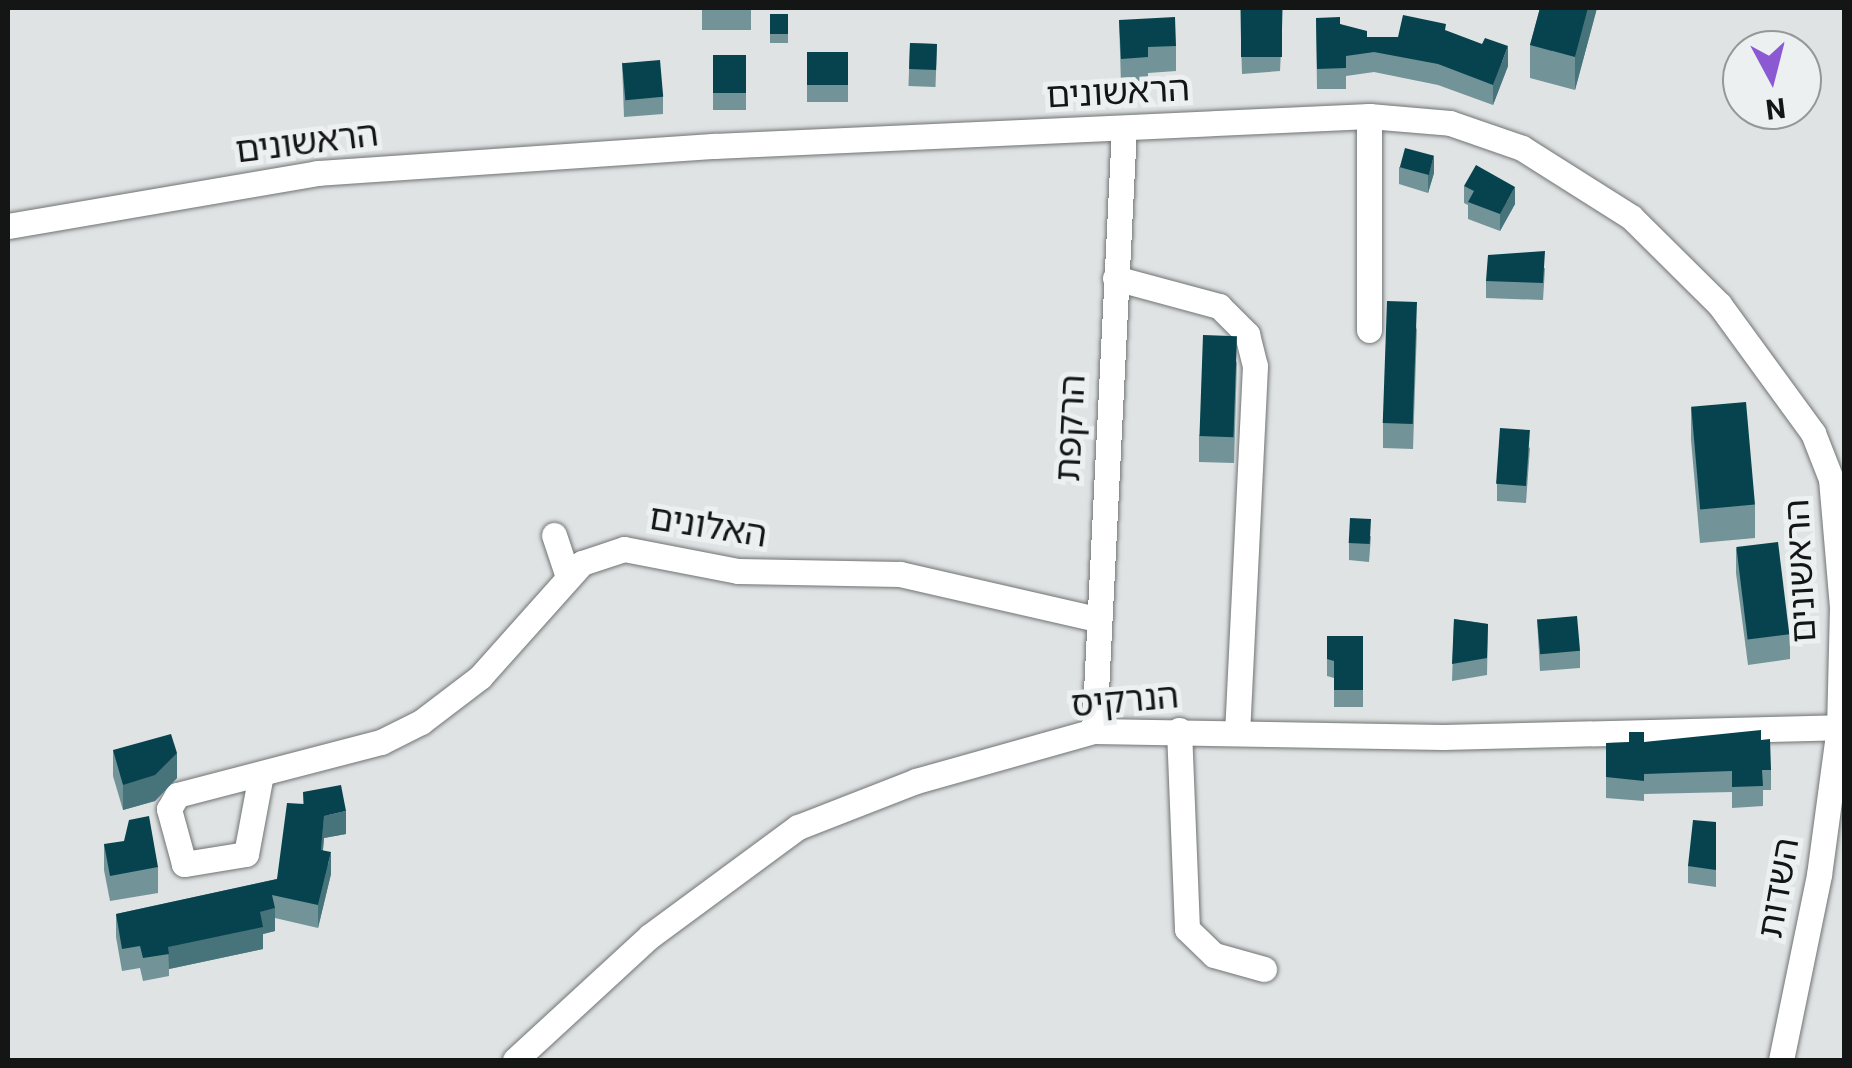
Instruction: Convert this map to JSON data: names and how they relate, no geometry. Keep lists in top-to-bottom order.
{
  "streets": {
    "street": [
      "הראשונים",
      "הרקפת",
      "האלונים",
      "הנרקיס",
      "השדות"
    ]
  },
  "crossings": [
    ["הראשונים", "הרקפת"],
    ["הראשונים", "הנרקיס"],
    ["הראשונים", "השדות"],
    ["הרקפת", "האלונים"],
    ["הרקפת", "הנרקיס"],
    ["הנרקיס", "השדות"]
  ],
  "north": "bottom"
}
